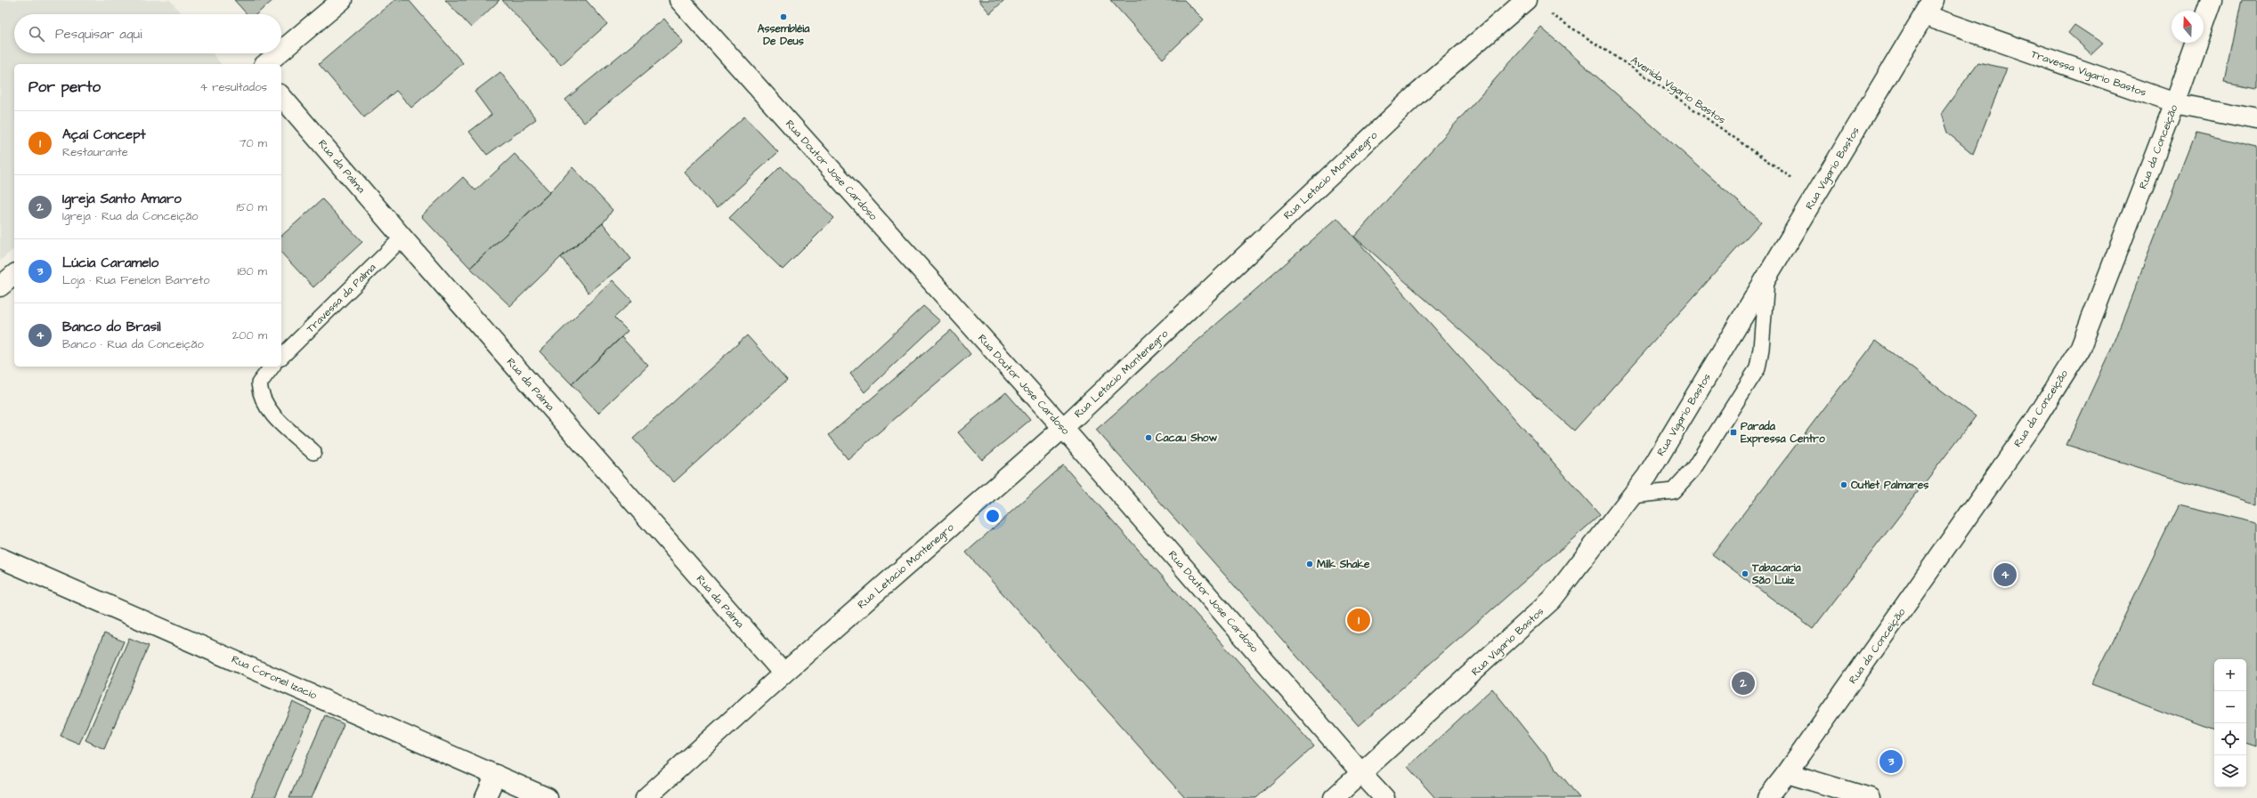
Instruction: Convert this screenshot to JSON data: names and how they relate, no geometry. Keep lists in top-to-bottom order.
{
  "streets": {
    "street": [
      "Travessa Vigario Bastos",
      "Rua da Conceição",
      "Rua da Palma",
      "Rua Vigario Bastos",
      "Rua Doutor Jose Cardoso",
      "Rua Letacio Montenegro",
      "Rua Coronel Izacio"
    ],
    "lane": ["Travessa da Palma"],
    "path": ["Avenida Vigario Bastos"]
  },
  "crossings": [
    ["Travessa Vigario Bastos", "Rua da Conceição"],
    ["Travessa Vigario Bastos", "Rua Vigario Bastos"],
    ["Avenida Vigario Bastos", "Rua Vigario Bastos"],
    ["Rua da Palma", "Rua Letacio Montenegro"],
    ["Rua da Palma", "Travessa da Palma"],
    ["Rua Vigario Bastos", "Rua Doutor Jose Cardoso"],
    ["Rua Doutor Jose Cardoso", "Rua Letacio Montenegro"]
  ],
  "places": {
    "other": [
      "Assembléia De Deus",
      "Cacau Show",
      "Outlet Palmares",
      "Milk Shake",
      "Tabacaria São Luiz"
    ],
    "transit": ["Parada Expressa Centro"]
  },
  "north": "top",
  "page": {
    "search": "Pesquisar aqui",
    "heading": ["Por perto", "4 resultados"],
    "list": [
      {
        "mark": "1",
        "name": "Açaí Concept",
        "note": "Restaurante",
        "value": "70 m"
      },
      {
        "mark": "2",
        "name": "Igreja Santo Amaro",
        "note": "Igreja · Rua da Conceição",
        "value": "150 m"
      },
      {
        "mark": "3",
        "name": "Lúcia Caramelo",
        "note": "Loja · Rua Fenelon Barreto",
        "value": "180 m"
      },
      {
        "mark": "4",
        "name": "Banco do Brasil",
        "note": "Banco · Rua da Conceição",
        "value": "200 m"
      }
    ],
    "pins": [
      "4",
      "1",
      "2",
      "3"
    ],
    "map_buttons": ["+", "−"]
  }
}
